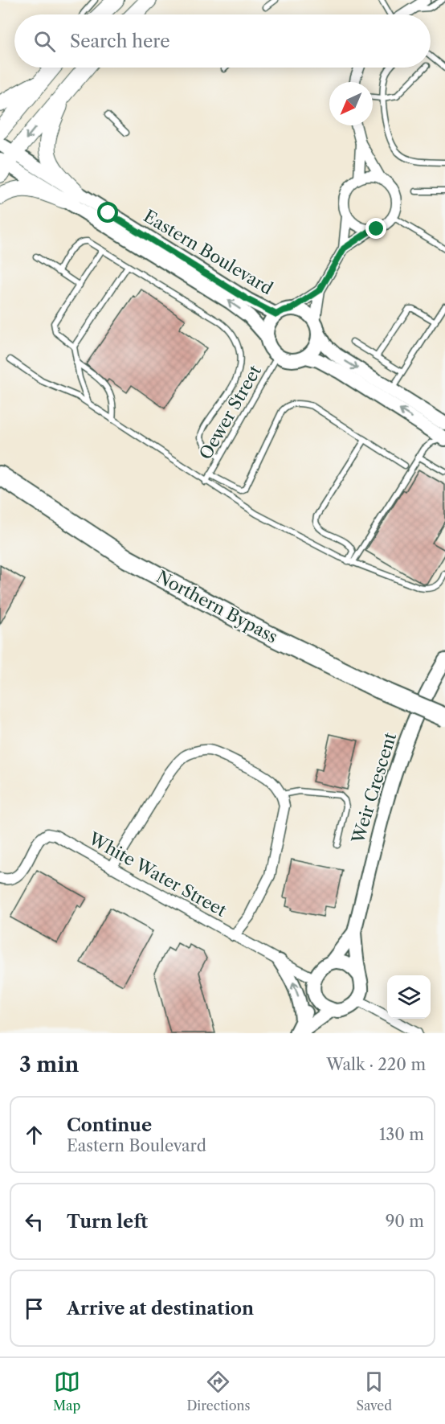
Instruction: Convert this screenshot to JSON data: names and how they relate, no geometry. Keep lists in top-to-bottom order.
{
  "streets": {
    "highway": ["Northern Bypass"],
    "street": ["Eastern Boulevard", "Weir Crescent", "White Water Street"],
    "lane": ["Oewer Street"]
  },
  "crossings": [
    ["Eastern Boulevard", "Oewer Street"]
  ],
  "north": "bottom left",
  "page": {
    "search": "Search here",
    "heading": ["3 min", "Walk · 220 m"],
    "list": [
      ["Continue", "Eastern Boulevard", "130 m"],
      ["Turn left", "90 m"],
      "Arrive at destination"
    ],
    "nav": ["Map", "Directions", "Saved"]
  }
}
